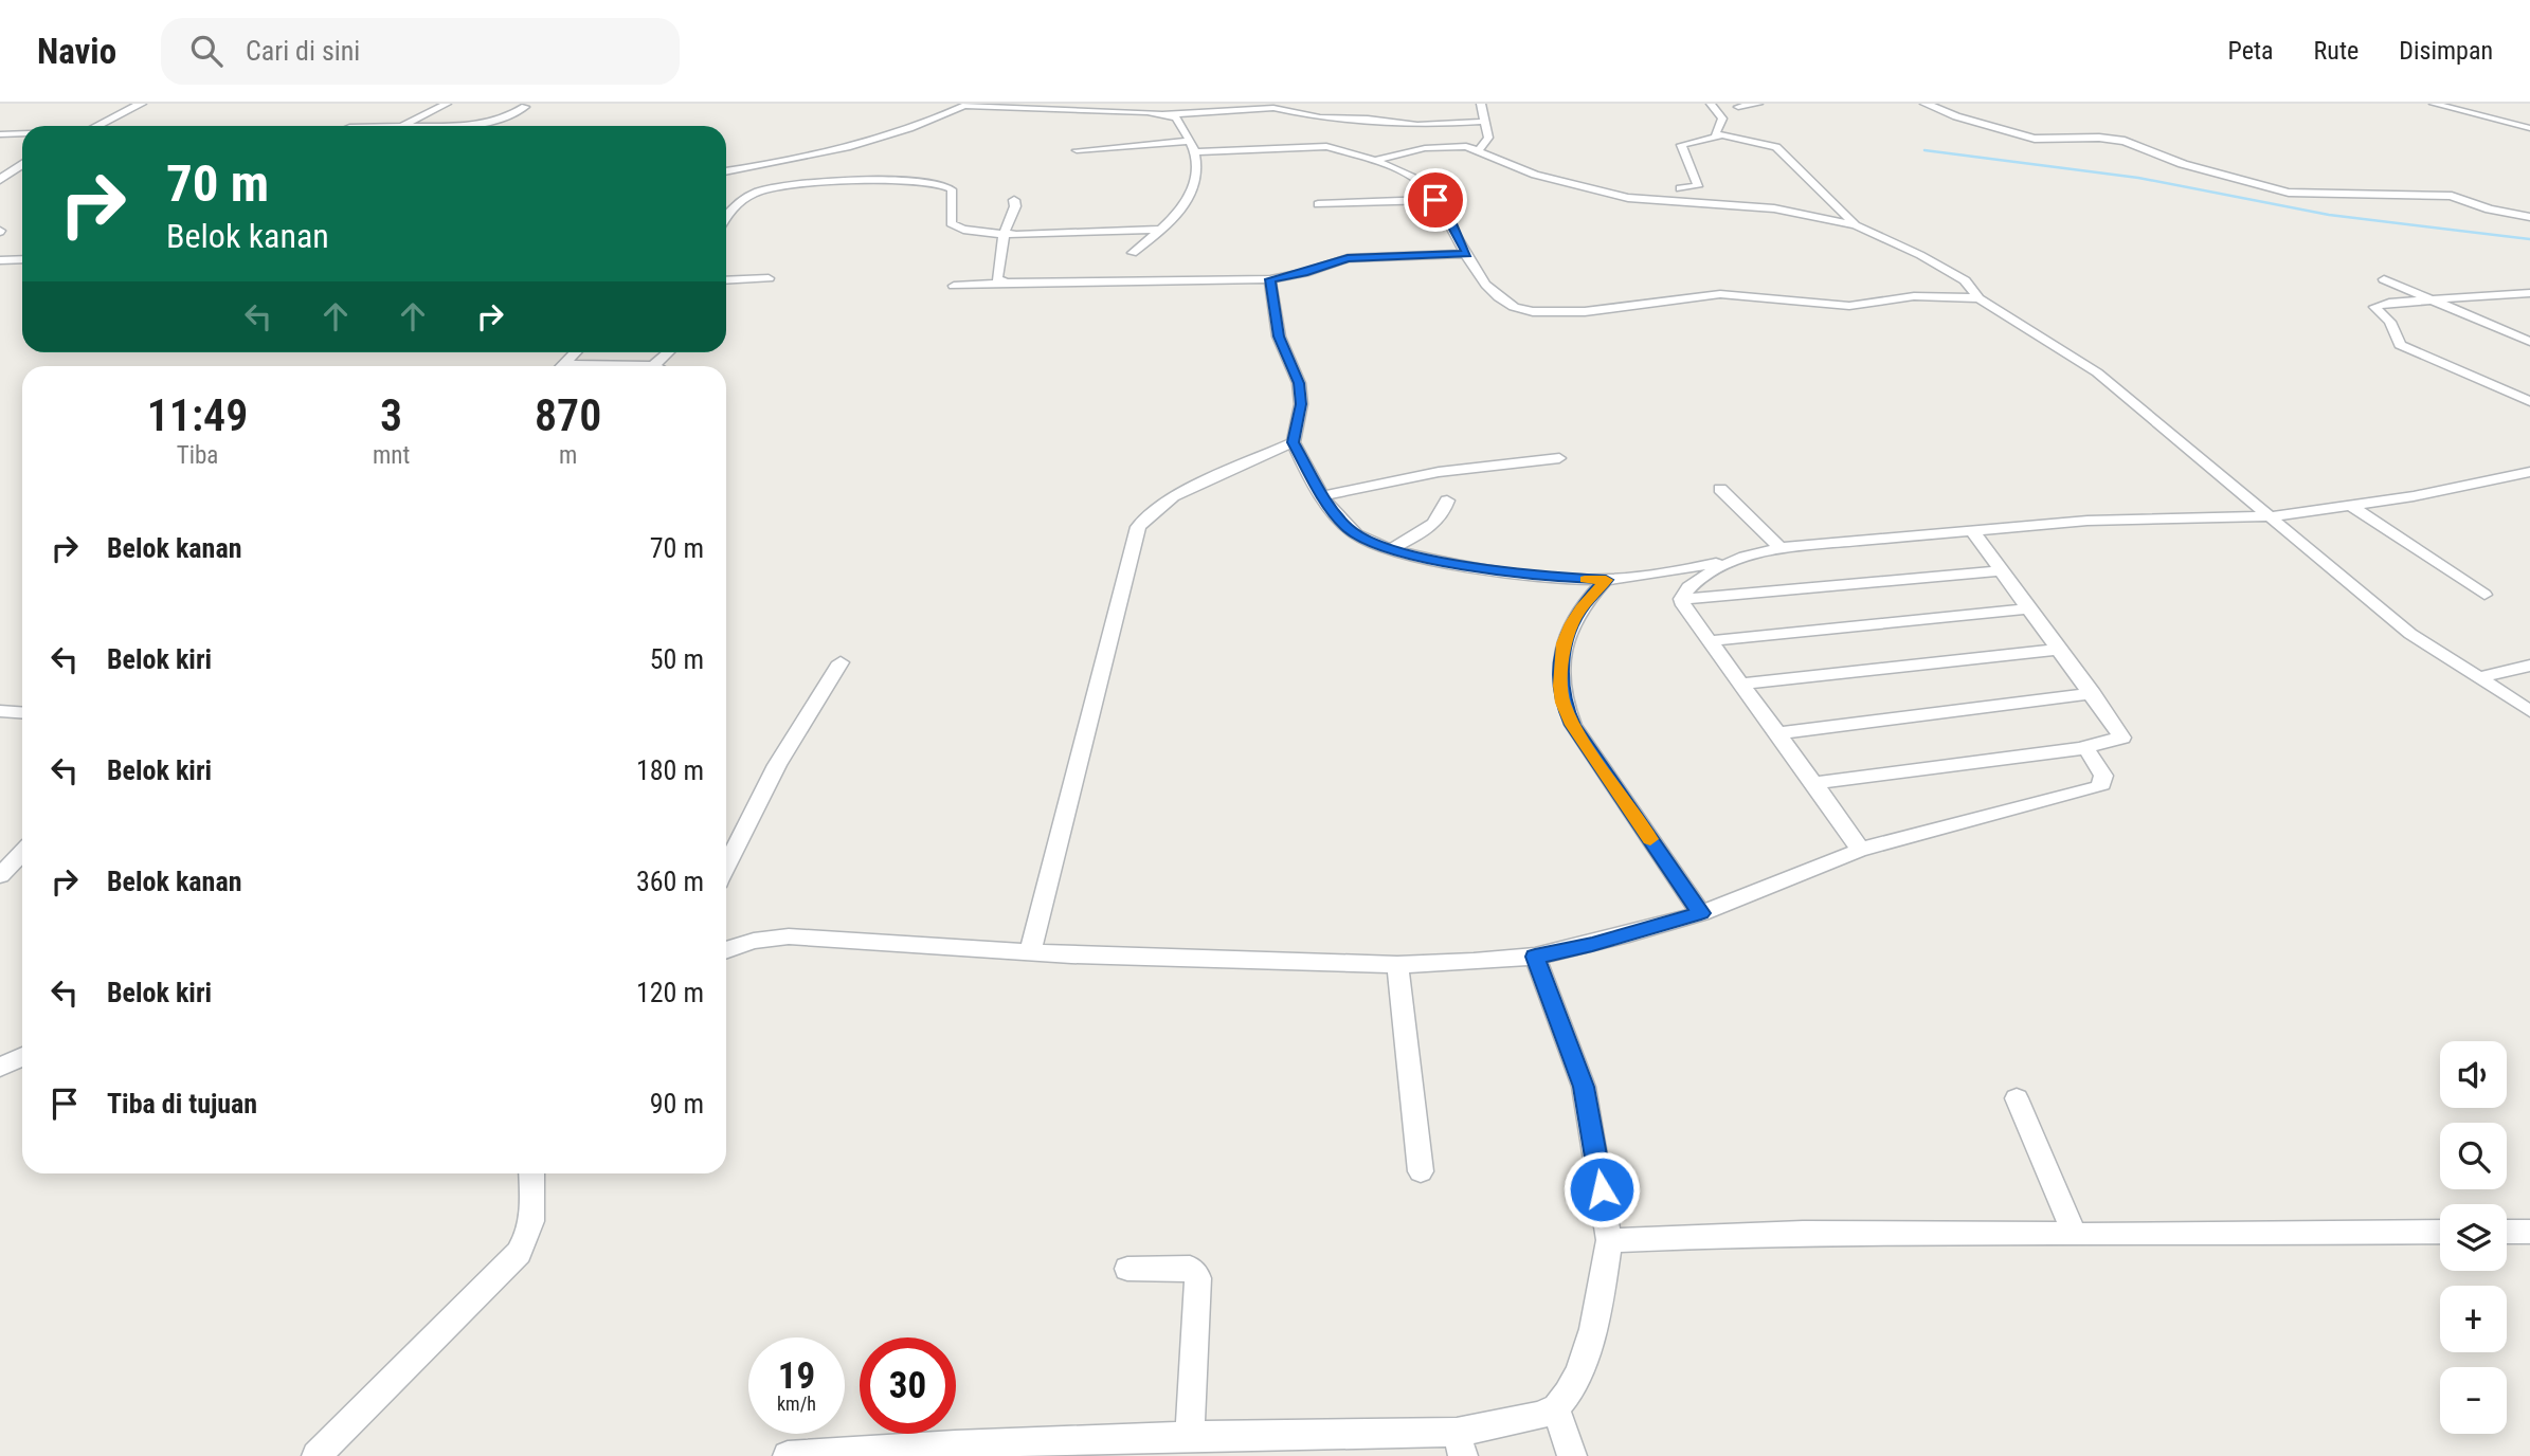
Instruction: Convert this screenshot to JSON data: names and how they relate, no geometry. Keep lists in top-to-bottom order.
{
  "page": {
    "header": "Navio",
    "search": "Cari di sini",
    "nav": ["Peta", "Rute", "Disimpan"],
    "turn": ["70 m", "Belok kanan"],
    "eta": [
      "11:49",
      "Tiba",
      "3",
      "mnt",
      "870",
      "m"
    ],
    "list": [
      {
        "name": "Belok kanan",
        "value": "70 m"
      },
      {
        "name": "Belok kiri",
        "value": "50 m"
      },
      {
        "name": "Belok kiri",
        "value": "180 m"
      },
      {
        "name": "Belok kanan",
        "value": "360 m"
      },
      {
        "name": "Belok kiri",
        "value": "120 m"
      },
      {
        "name": "Tiba di tujuan",
        "value": "90 m"
      }
    ],
    "map_buttons": ["+", "−"],
    "speed": "19 km/h",
    "limit": "30"
  }
}
